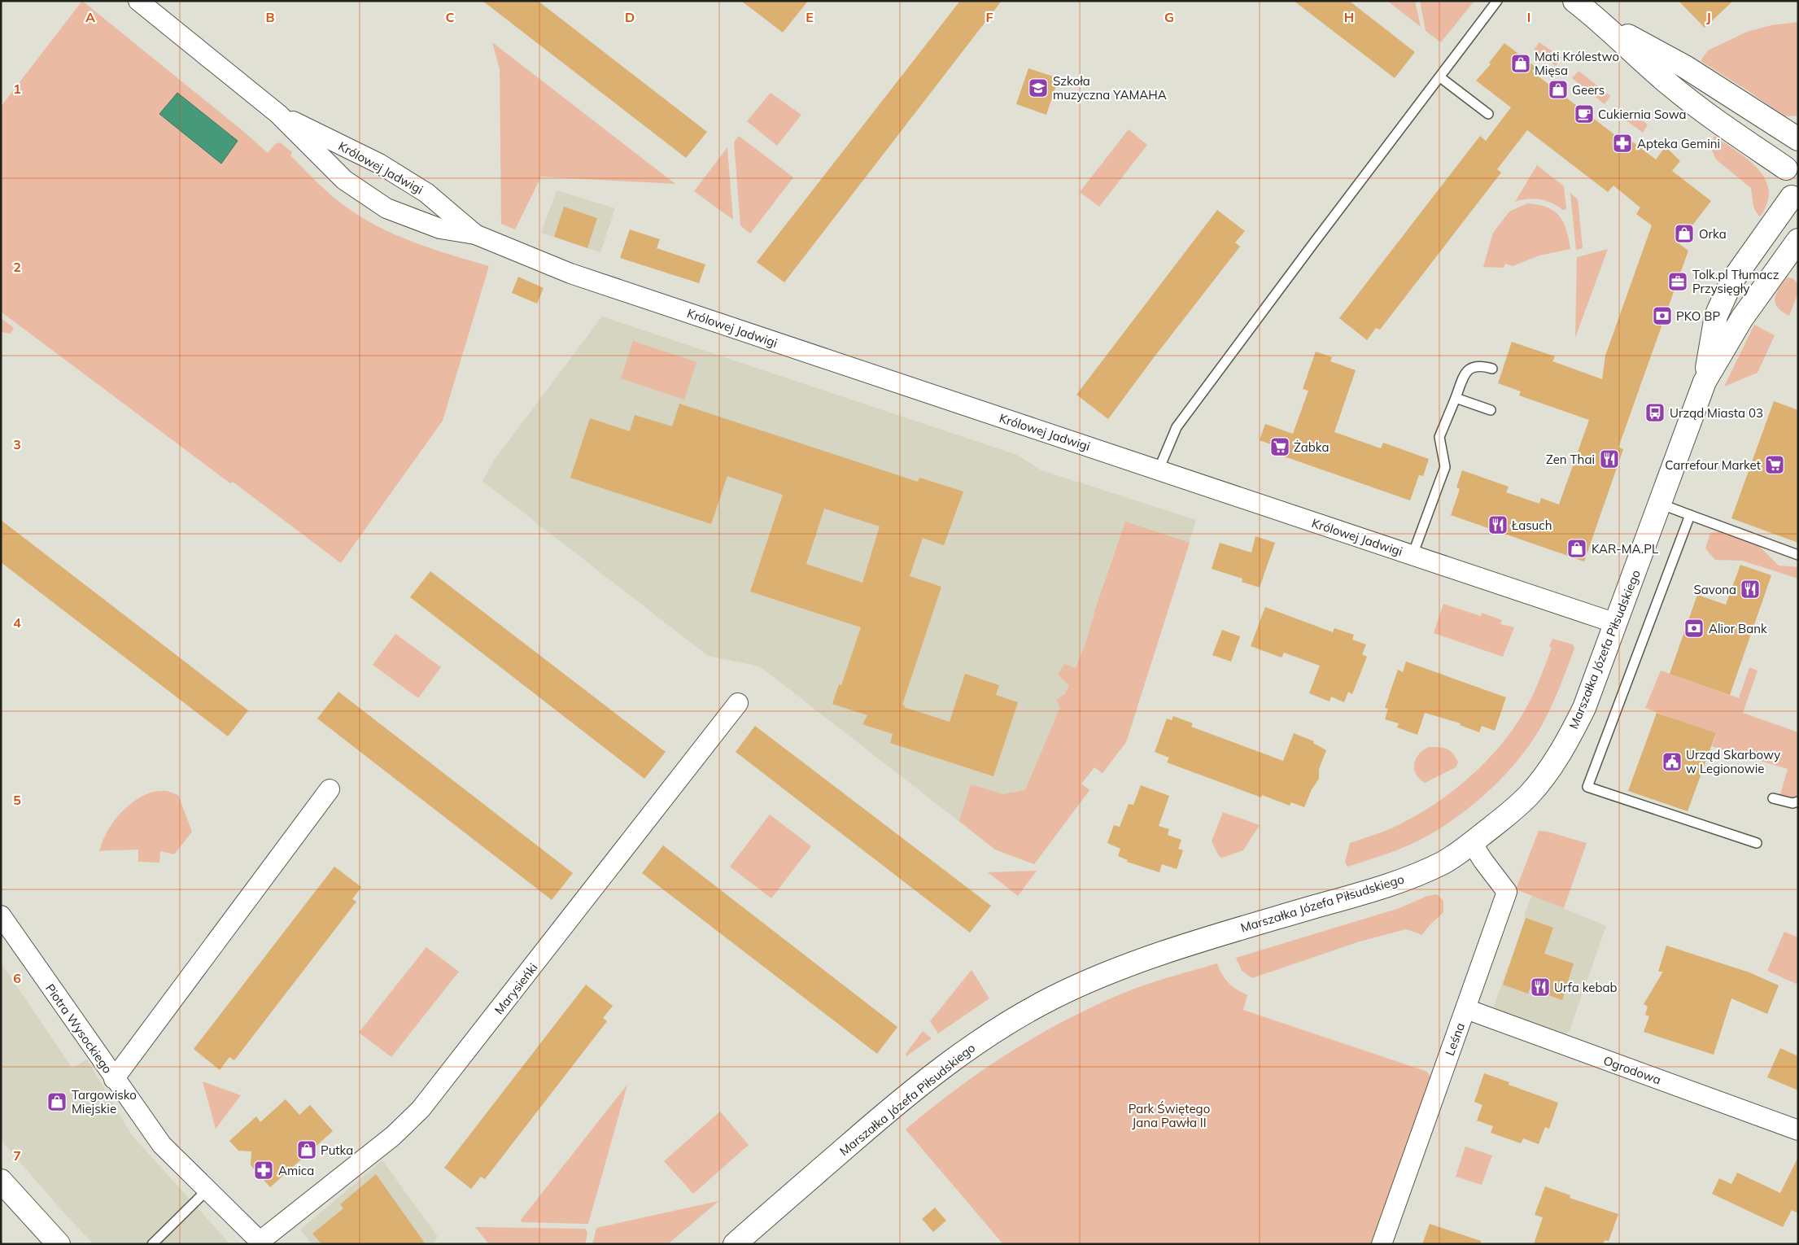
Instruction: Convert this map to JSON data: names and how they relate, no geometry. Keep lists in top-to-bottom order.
{
  "streets": {
    "street": [
      "Królowej Jadwigi",
      "Marszałka Józefa Piłsudskiego",
      "Marysieńki",
      "Piotra Wysockiego",
      "Leśna",
      "Ogrodowa"
    ]
  },
  "crossings": [
    ["Królowej Jadwigi", "Marszałka Józefa Piłsudskiego"],
    ["Marszałka Józefa Piłsudskiego", "Leśna"],
    ["Marysieńki", "Piotra Wysockiego"],
    ["Leśna", "Ogrodowa"]
  ],
  "parks": ["Park Świętego Jana Pawła II"],
  "places": {
    "shop": [
      "Mati Królestwo Mięsa",
      "Geers",
      "Orka",
      "KAR-MA.PL",
      "Targowisko Miejskie",
      "Putka"
    ],
    "school or university": ["Szkoła muzyczna YAMAHA"],
    "cafe": ["Cukiernia Sowa"],
    "pharmacy": ["Apteka Gemini", "Amica"],
    "office": ["Tolk.pl Tłumacz Przysięgły"],
    "bank": ["PKO BP", "Alior Bank"],
    "bus stop": ["Urząd Miasta 03"],
    "supermarket": ["Żabka", "Carrefour Market"],
    "restaurant": [
      "Zen Thai",
      "Łasuch",
      "Savona",
      "Urfa kebab"
    ],
    "public building": ["Urząd Skarbowy w Legionowie"]
  },
  "grid": {
    "columns": [
      "A",
      "B",
      "C",
      "D",
      "E",
      "F",
      "G",
      "H",
      "I",
      "J"
    ],
    "rows": [
      "1",
      "2",
      "3",
      "4",
      "5",
      "6",
      "7"
    ]
  }
}
